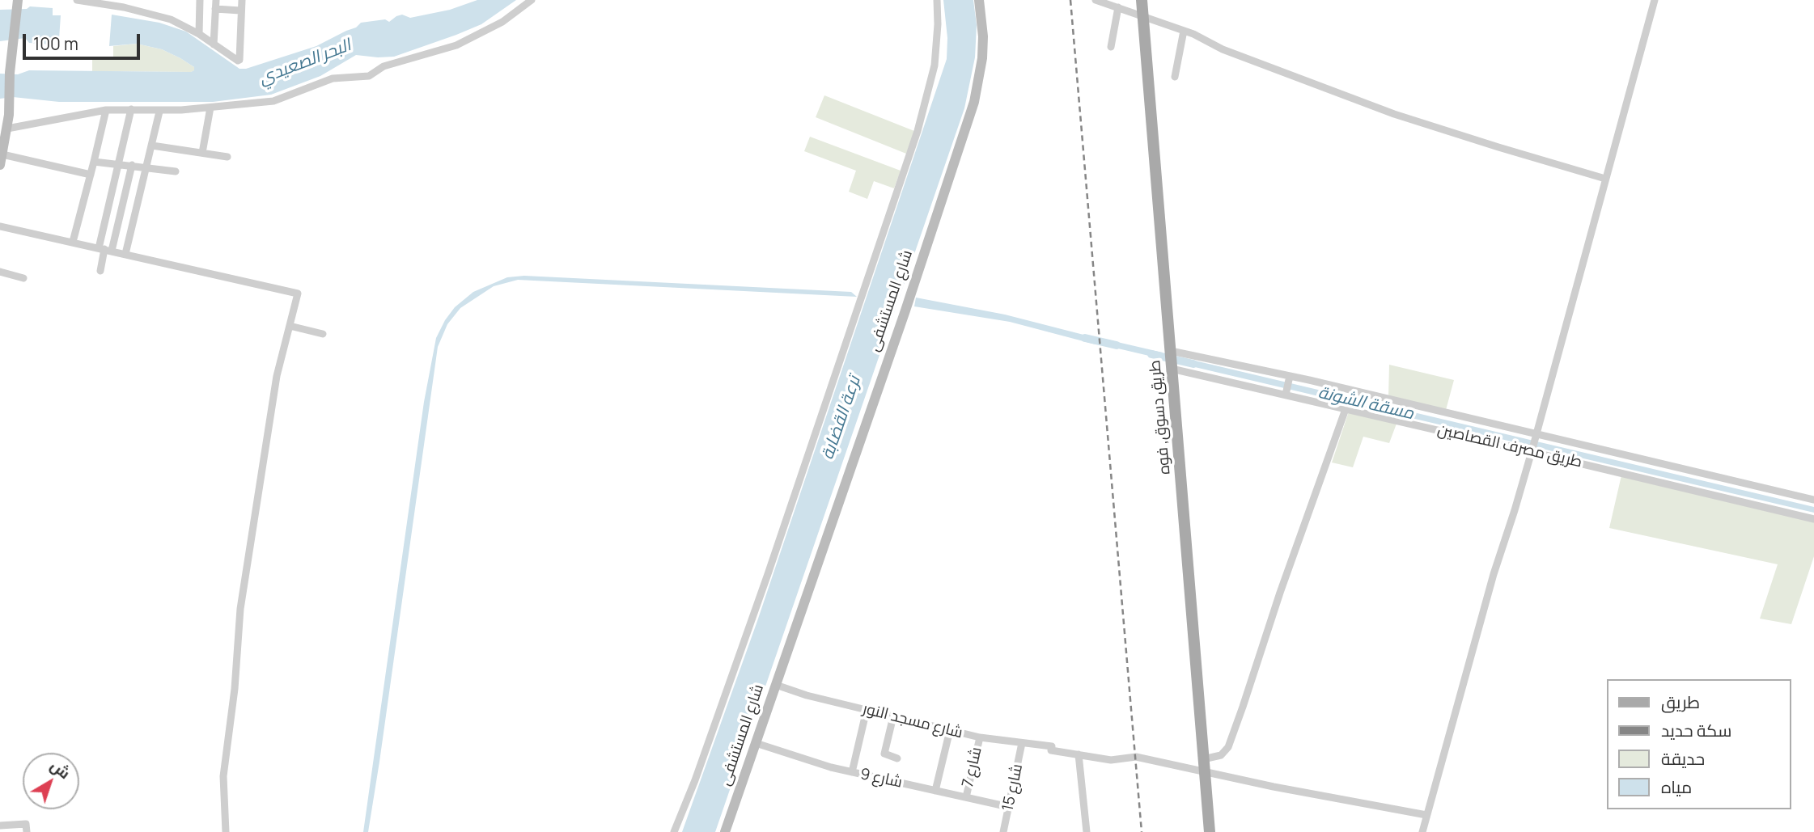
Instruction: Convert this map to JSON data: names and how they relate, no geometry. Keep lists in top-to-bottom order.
{
  "streets": {
    "main road": ["شارع المستشفى", "طريق دسوق, فوه"],
    "street": [
      "طريق مصرف القصاصين",
      "شارع مسجد النور",
      "شارع 7",
      "شارع 9",
      "شارع 15"
    ]
  },
  "crossings": [
    ["شارع المستشفى", "شارع مسجد النور"],
    ["شارع المستشفى", "شارع 9"],
    ["طريق دسوق, فوه", "طريق مصرف القصاصين"],
    ["طريق دسوق, فوه", "شارع مسجد النور"],
    ["شارع مسجد النور", "شارع 7"],
    ["شارع مسجد النور", "شارع 15"],
    ["شارع 7", "شارع 9"],
    ["شارع 9", "شارع 15"]
  ],
  "water": ["البحر الصعيدي", "مسقة الشونة", "ترعة القضابة"],
  "legend": [
    "طريق",
    "سكة حديد",
    "حديقة",
    "مياه"
  ],
  "scale_bar": "100 m",
  "north": "top right"
}
